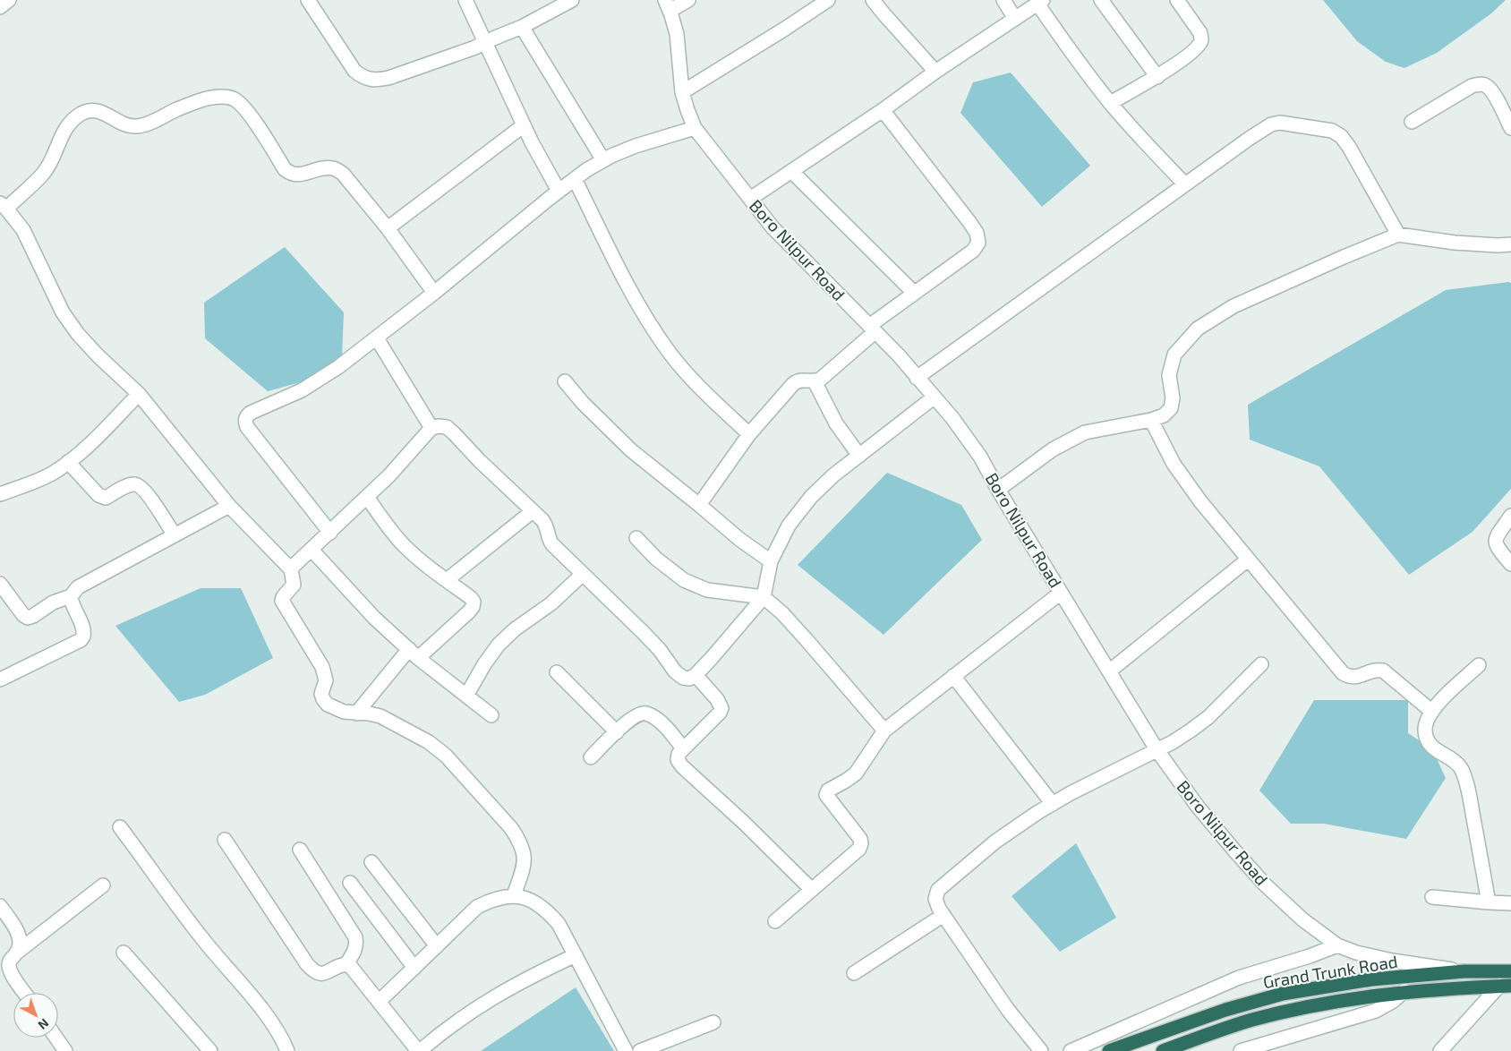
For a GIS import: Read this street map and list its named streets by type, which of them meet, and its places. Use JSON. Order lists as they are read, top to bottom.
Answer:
{
  "streets": {
    "highway": ["Grand Trunk Road"],
    "street": ["Boro Nilpur Road"]
  },
  "crossings": [
    ["Boro Nilpur Road", "Grand Trunk Road"]
  ],
  "north": "bottom right"
}
